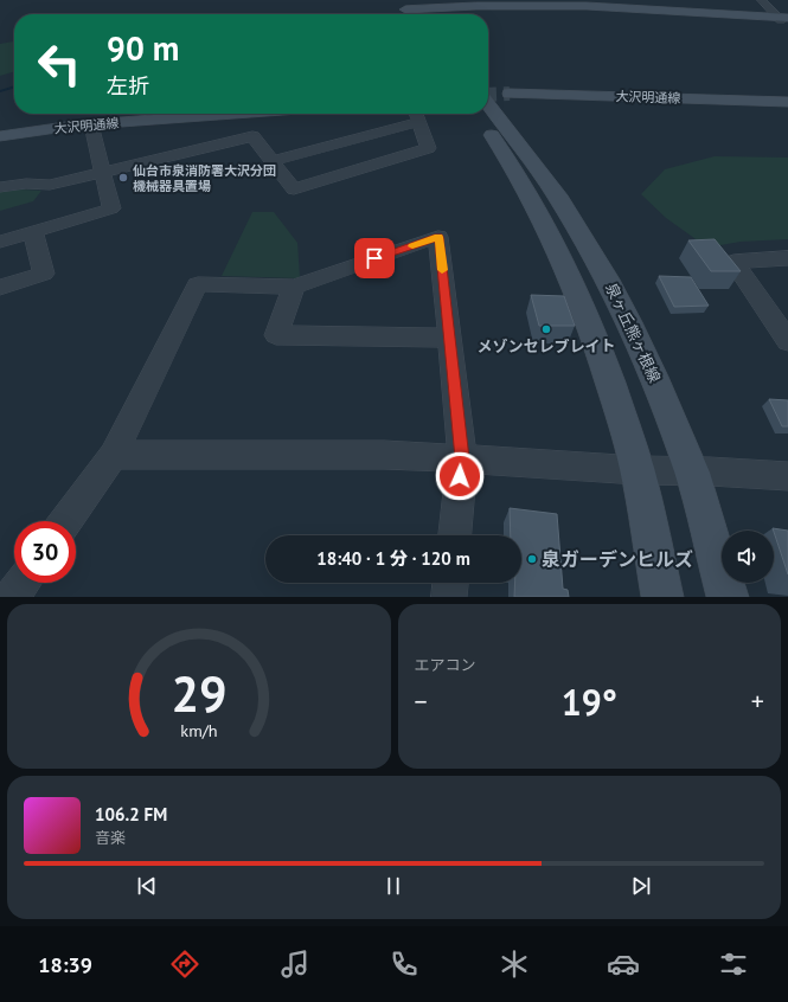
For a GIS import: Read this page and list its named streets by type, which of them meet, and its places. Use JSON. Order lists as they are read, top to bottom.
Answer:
{
  "streets": {
    "street": ["大沢明通線", "泉ヶ丘熊ヶ根線"]
  },
  "crossings": [
    ["大沢明通線", "泉ヶ丘熊ヶ根線"]
  ],
  "places": ["仙台市泉消防署大沢分団 機械器具置場", "メゾンセレブレイト", "泉ガーデンヒルズ"],
  "page": {
    "turn": ["90 m", "左折"],
    "limit": "30",
    "trip": "18:40 · 1 分 · 120 m",
    "tile": "エアコン",
    "heat": ["−", "19°", "+"],
    "song": ["106.2 FM", "音楽"],
    "tabs": "18:39",
    "gauge": ["29", "km/h"]
  }
}
